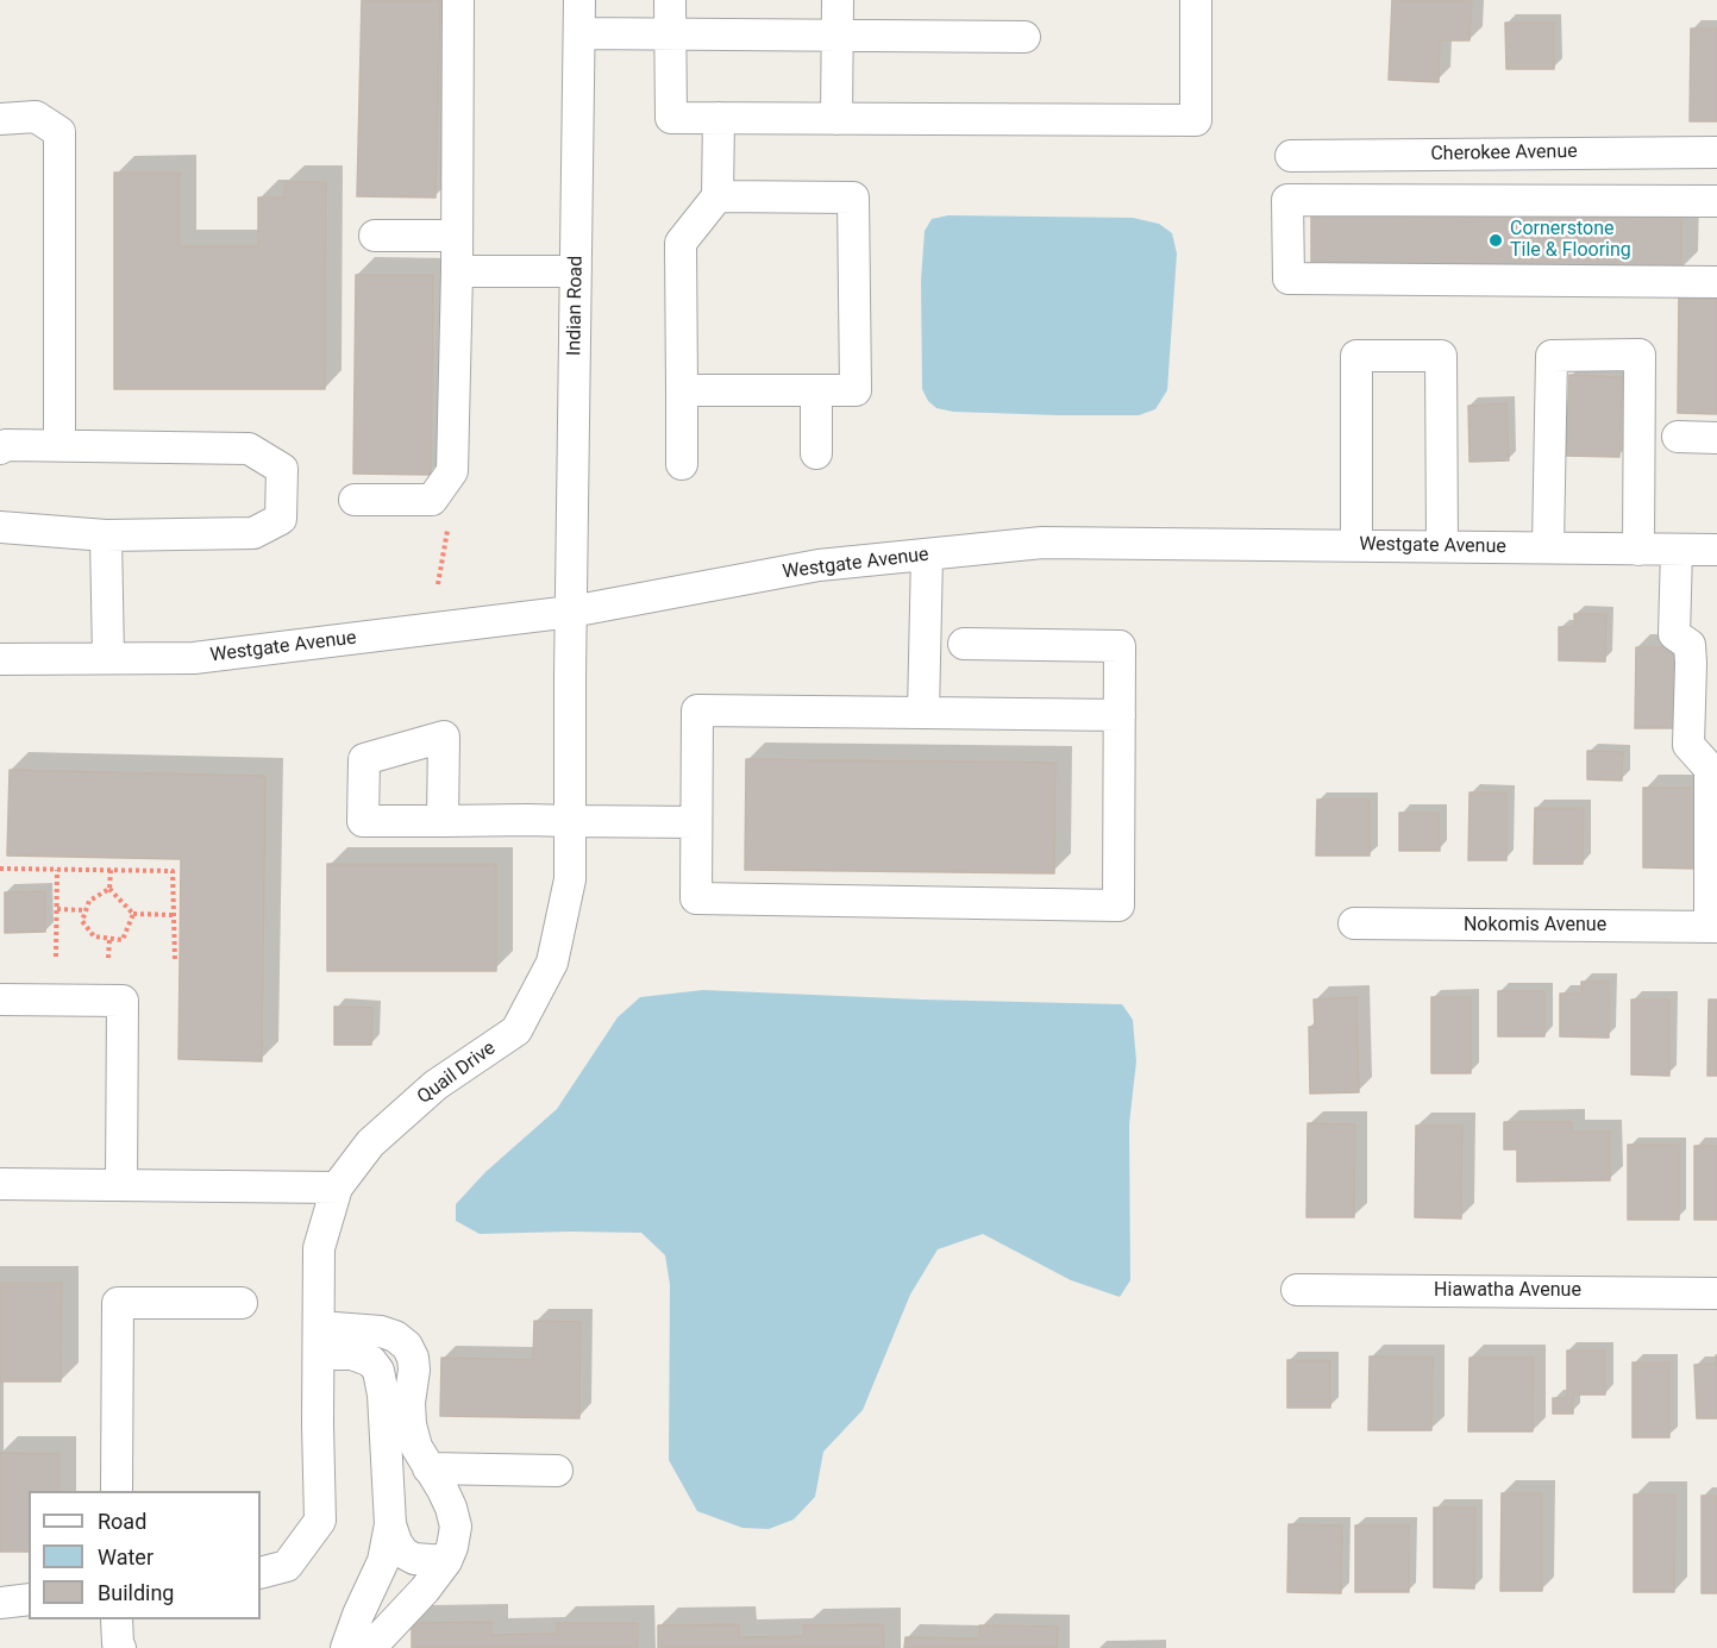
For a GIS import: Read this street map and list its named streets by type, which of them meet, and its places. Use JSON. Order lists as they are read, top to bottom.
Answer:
{
  "streets": {
    "street": [
      "Cherokee Avenue",
      "Indian Road",
      "Westgate Avenue",
      "Nokomis Avenue",
      "Quail Drive",
      "Hiawatha Avenue"
    ]
  },
  "crossings": [
    ["Indian Road", "Westgate Avenue"],
    ["Indian Road", "Quail Drive"],
    ["Westgate Avenue", "Quail Drive"]
  ],
  "places": ["Cornerstone Tile & Flooring"],
  "legend": ["Road", "Water", "Building"]
}
